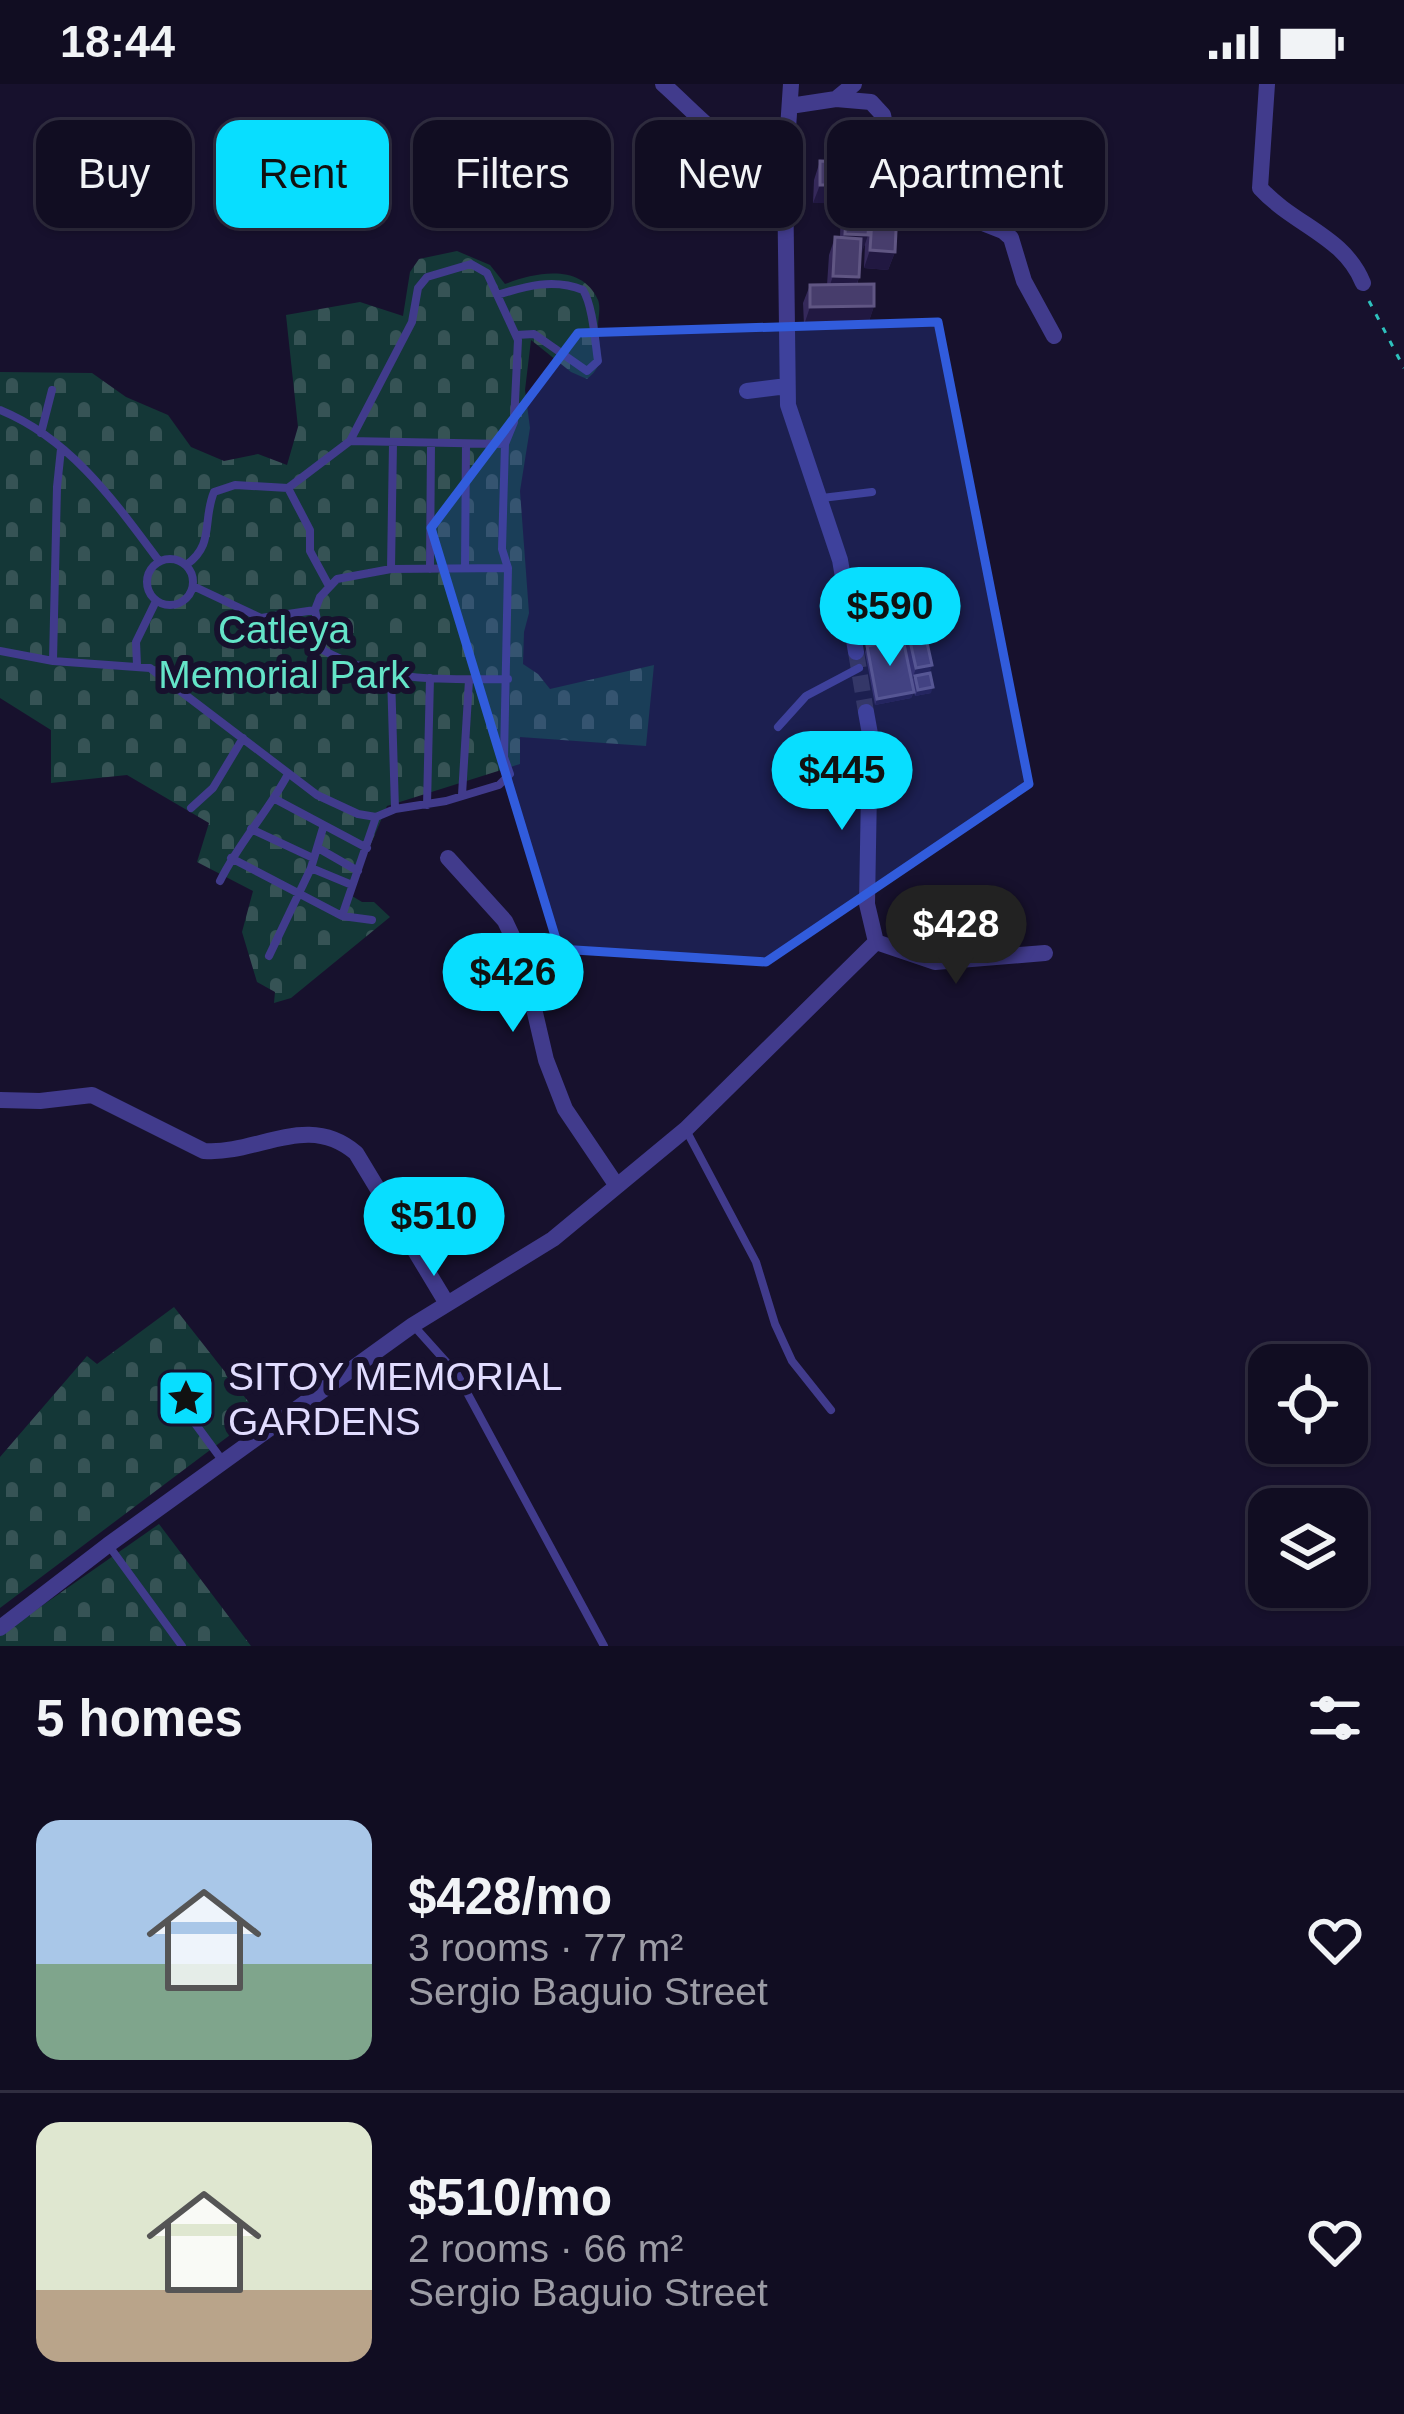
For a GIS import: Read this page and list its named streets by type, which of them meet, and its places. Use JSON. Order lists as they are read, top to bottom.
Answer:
{
  "parks": ["Catleya Memorial Park"],
  "places": {
    "place": ["SITOY MEMORIAL GARDENS"]
  },
  "page": {
    "status": "18:44",
    "chip": [
      "Buy",
      "Rent",
      "Filters",
      "New",
      "Apartment"
    ],
    "price": [
      "$590",
      "$445",
      "$428",
      "$426",
      "$510"
    ],
    "heading": "5 homes",
    "list": [
      {
        "name": "$428/mo",
        "note": "3 rooms · 77 m² · Sergio Baguio Street"
      },
      {
        "name": "$510/mo",
        "note": "2 rooms · 66 m² · Sergio Baguio Street"
      }
    ]
  }
}
